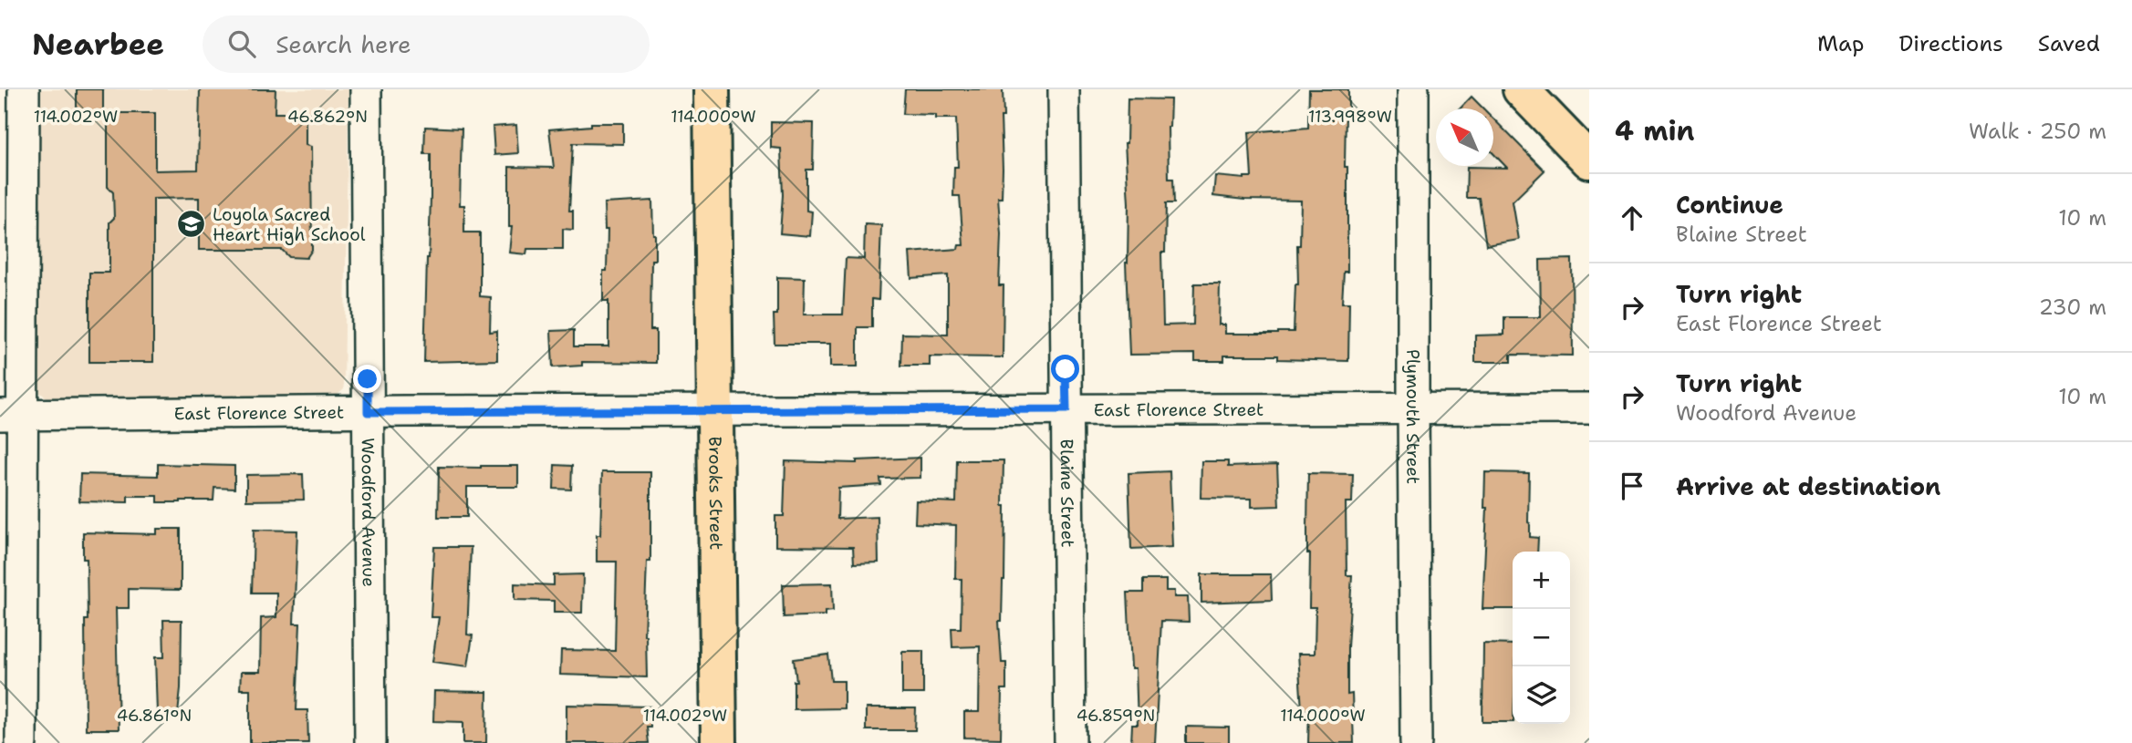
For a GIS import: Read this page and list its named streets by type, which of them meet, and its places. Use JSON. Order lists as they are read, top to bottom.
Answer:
{
  "streets": {
    "main road": ["Brooks Street"],
    "street": [
      "East Florence Street",
      "Plymouth Street",
      "Blaine Street",
      "Woodford Avenue"
    ]
  },
  "crossings": [
    ["East Florence Street", "Plymouth Street"],
    ["East Florence Street", "Blaine Street"],
    ["East Florence Street", "Brooks Street"],
    ["East Florence Street", "Woodford Avenue"]
  ],
  "places": {
    "school or university": ["Loyola Sacred Heart High School"]
  },
  "north": "top left",
  "page": {
    "header": "Nearbee",
    "search": "Search here",
    "nav": ["Map", "Directions", "Saved"],
    "heading": ["4 min", "Walk · 250 m"],
    "list": [
      ["Continue", "Blaine Street", "10 m"],
      ["Turn right", "East Florence Street", "230 m"],
      ["Turn right", "Woodford Avenue", "10 m"],
      "Arrive at destination"
    ],
    "map_buttons": ["+", "−"]
  },
  "coordinates": [
    "46.862°N",
    "114.000°W",
    "113.998°W",
    "114.002°W",
    "46.861°N",
    "46.859°N"
  ]
}
